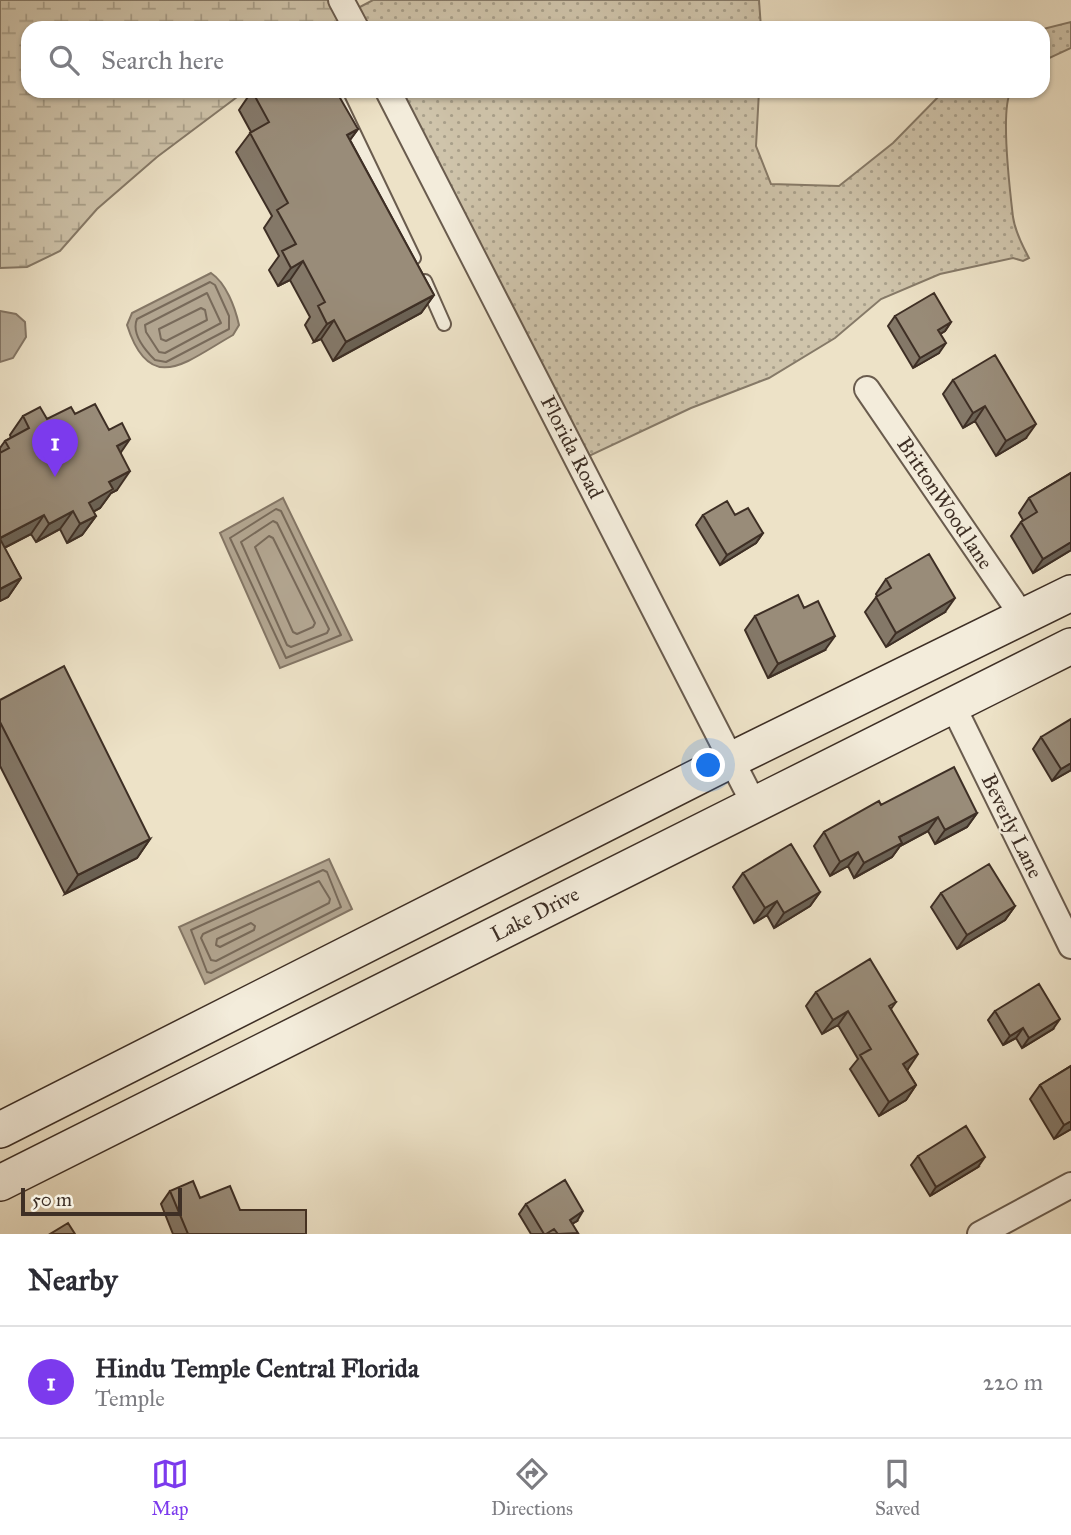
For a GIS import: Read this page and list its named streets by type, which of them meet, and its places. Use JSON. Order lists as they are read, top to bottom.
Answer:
{
  "streets": {
    "main road": ["Lake Drive"],
    "street": ["Florida Road", "BrittonWood lane", "Beverly Lane"]
  },
  "crossings": [
    ["Florida Road", "Lake Drive"],
    ["Beverly Lane", "Lake Drive"]
  ],
  "scale_bar": "50 m",
  "page": {
    "search": "Search here",
    "pins": "1",
    "scale": "50 m",
    "heading": "Nearby",
    "list": [
      {
        "mark": "1",
        "name": "Hindu Temple Central Florida",
        "note": "Temple",
        "value": "220 m"
      }
    ],
    "nav": ["Map", "Directions", "Saved"]
  }
}
